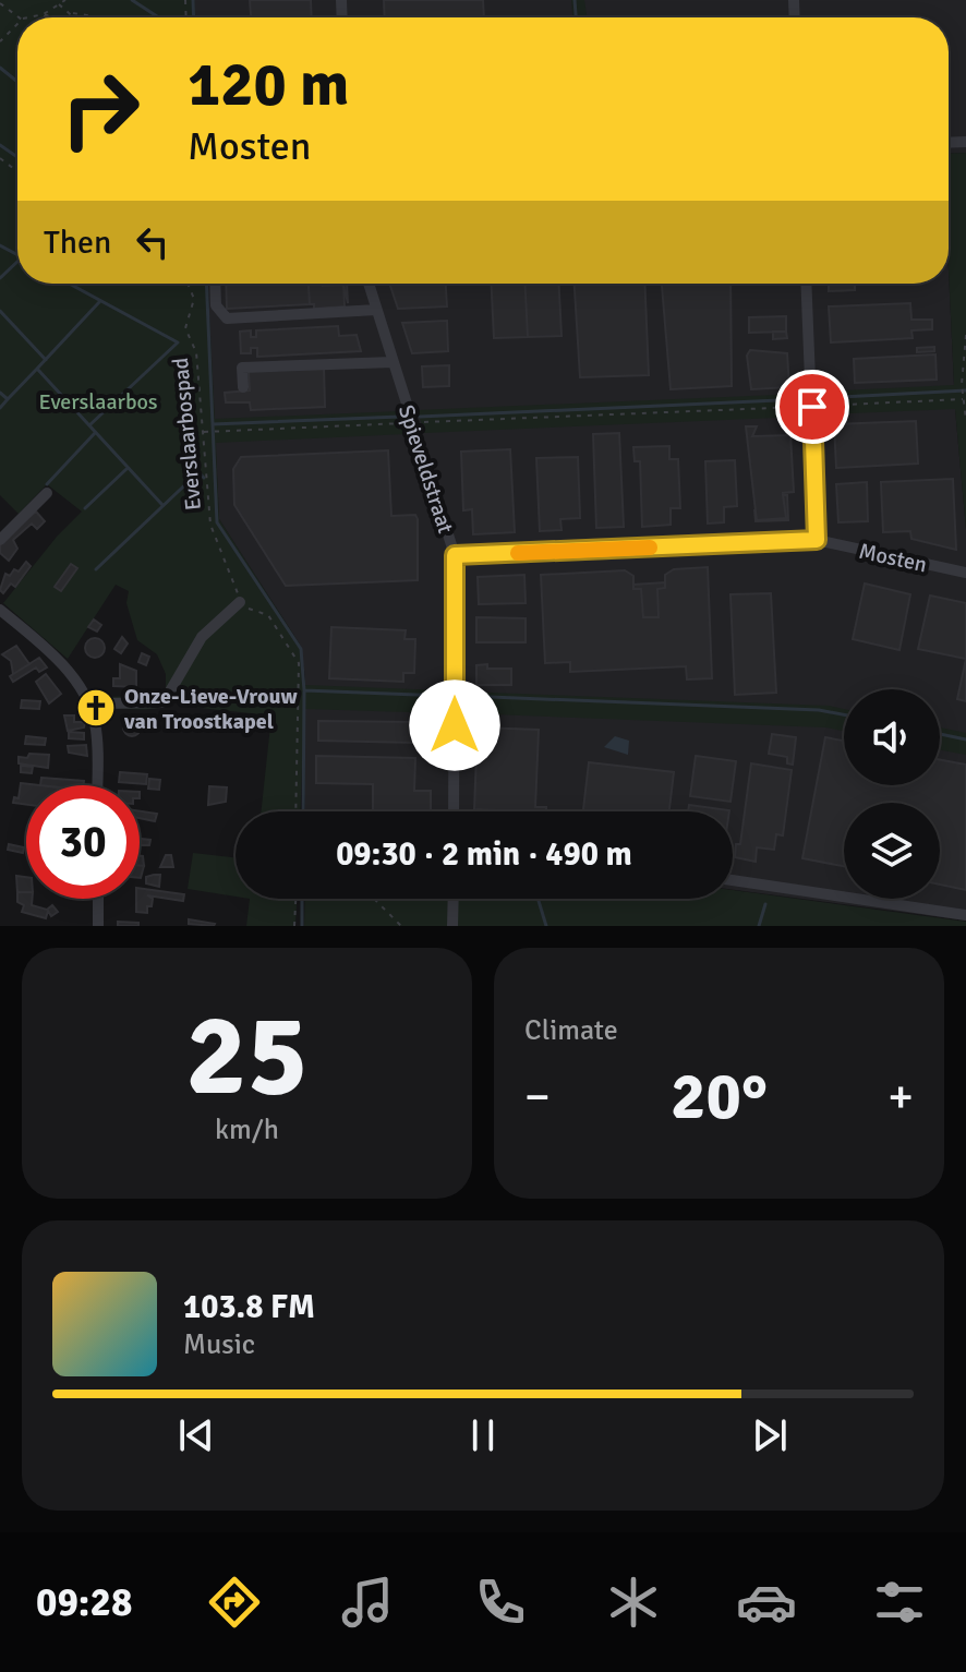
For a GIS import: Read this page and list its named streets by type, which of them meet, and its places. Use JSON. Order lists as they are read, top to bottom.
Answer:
{
  "streets": {
    "street": ["Spieveldstraat", "Mosten"],
    "path": ["Everslaarbospad"]
  },
  "crossings": [
    ["Spieveldstraat", "Mosten"]
  ],
  "parks": ["Everslaarbos"],
  "places": {
    "church": ["Onze-Lieve-Vrouw van Troostkapel"]
  },
  "page": {
    "turn": ["120 m", "Mosten"],
    "then": "Then",
    "limit": "30",
    "trip": "09:30 · 2 min · 490 m",
    "tile": [
      ["25", "km/h"],
      "Climate"
    ],
    "heat": ["−", "20°", "+"],
    "song": ["103.8 FM", "Music"],
    "tabs": "09:28"
  }
}
